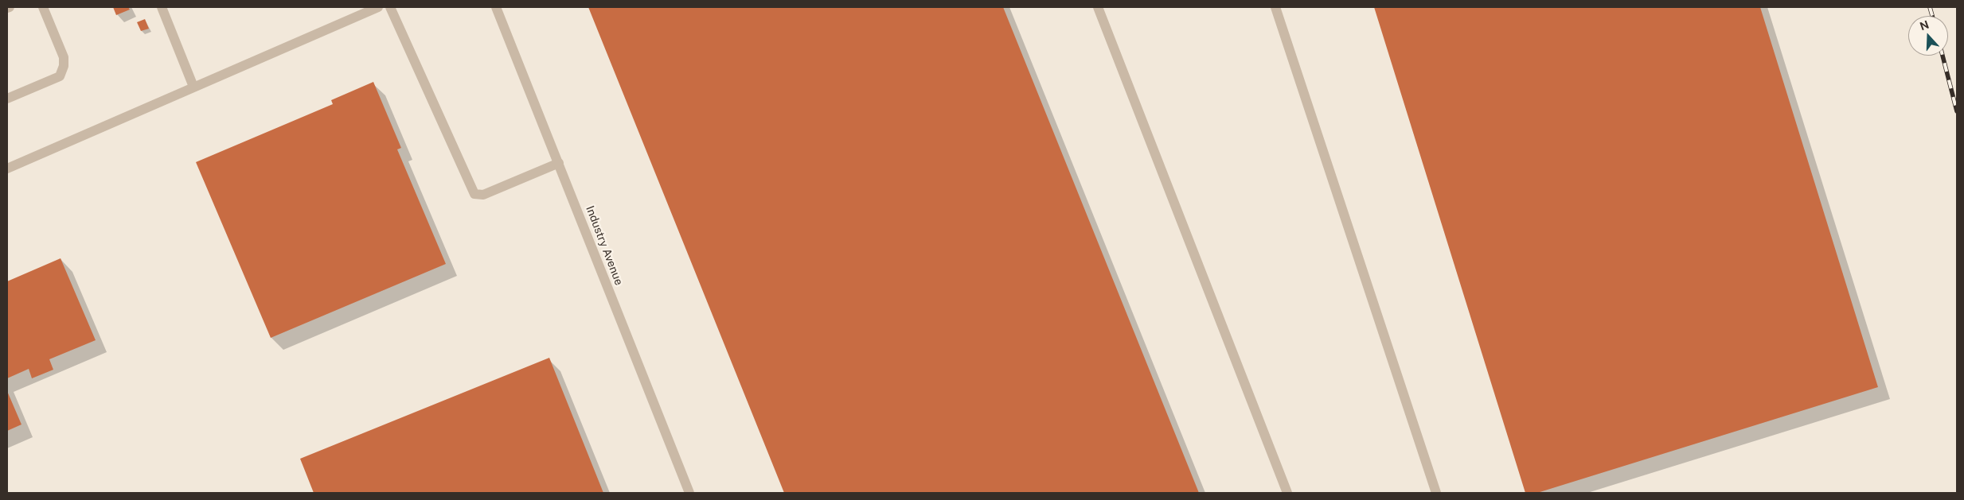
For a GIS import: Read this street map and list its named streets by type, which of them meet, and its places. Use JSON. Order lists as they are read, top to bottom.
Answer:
{
  "streets": {
    "street": ["Industry Avenue"]
  },
  "north": "top"
}
